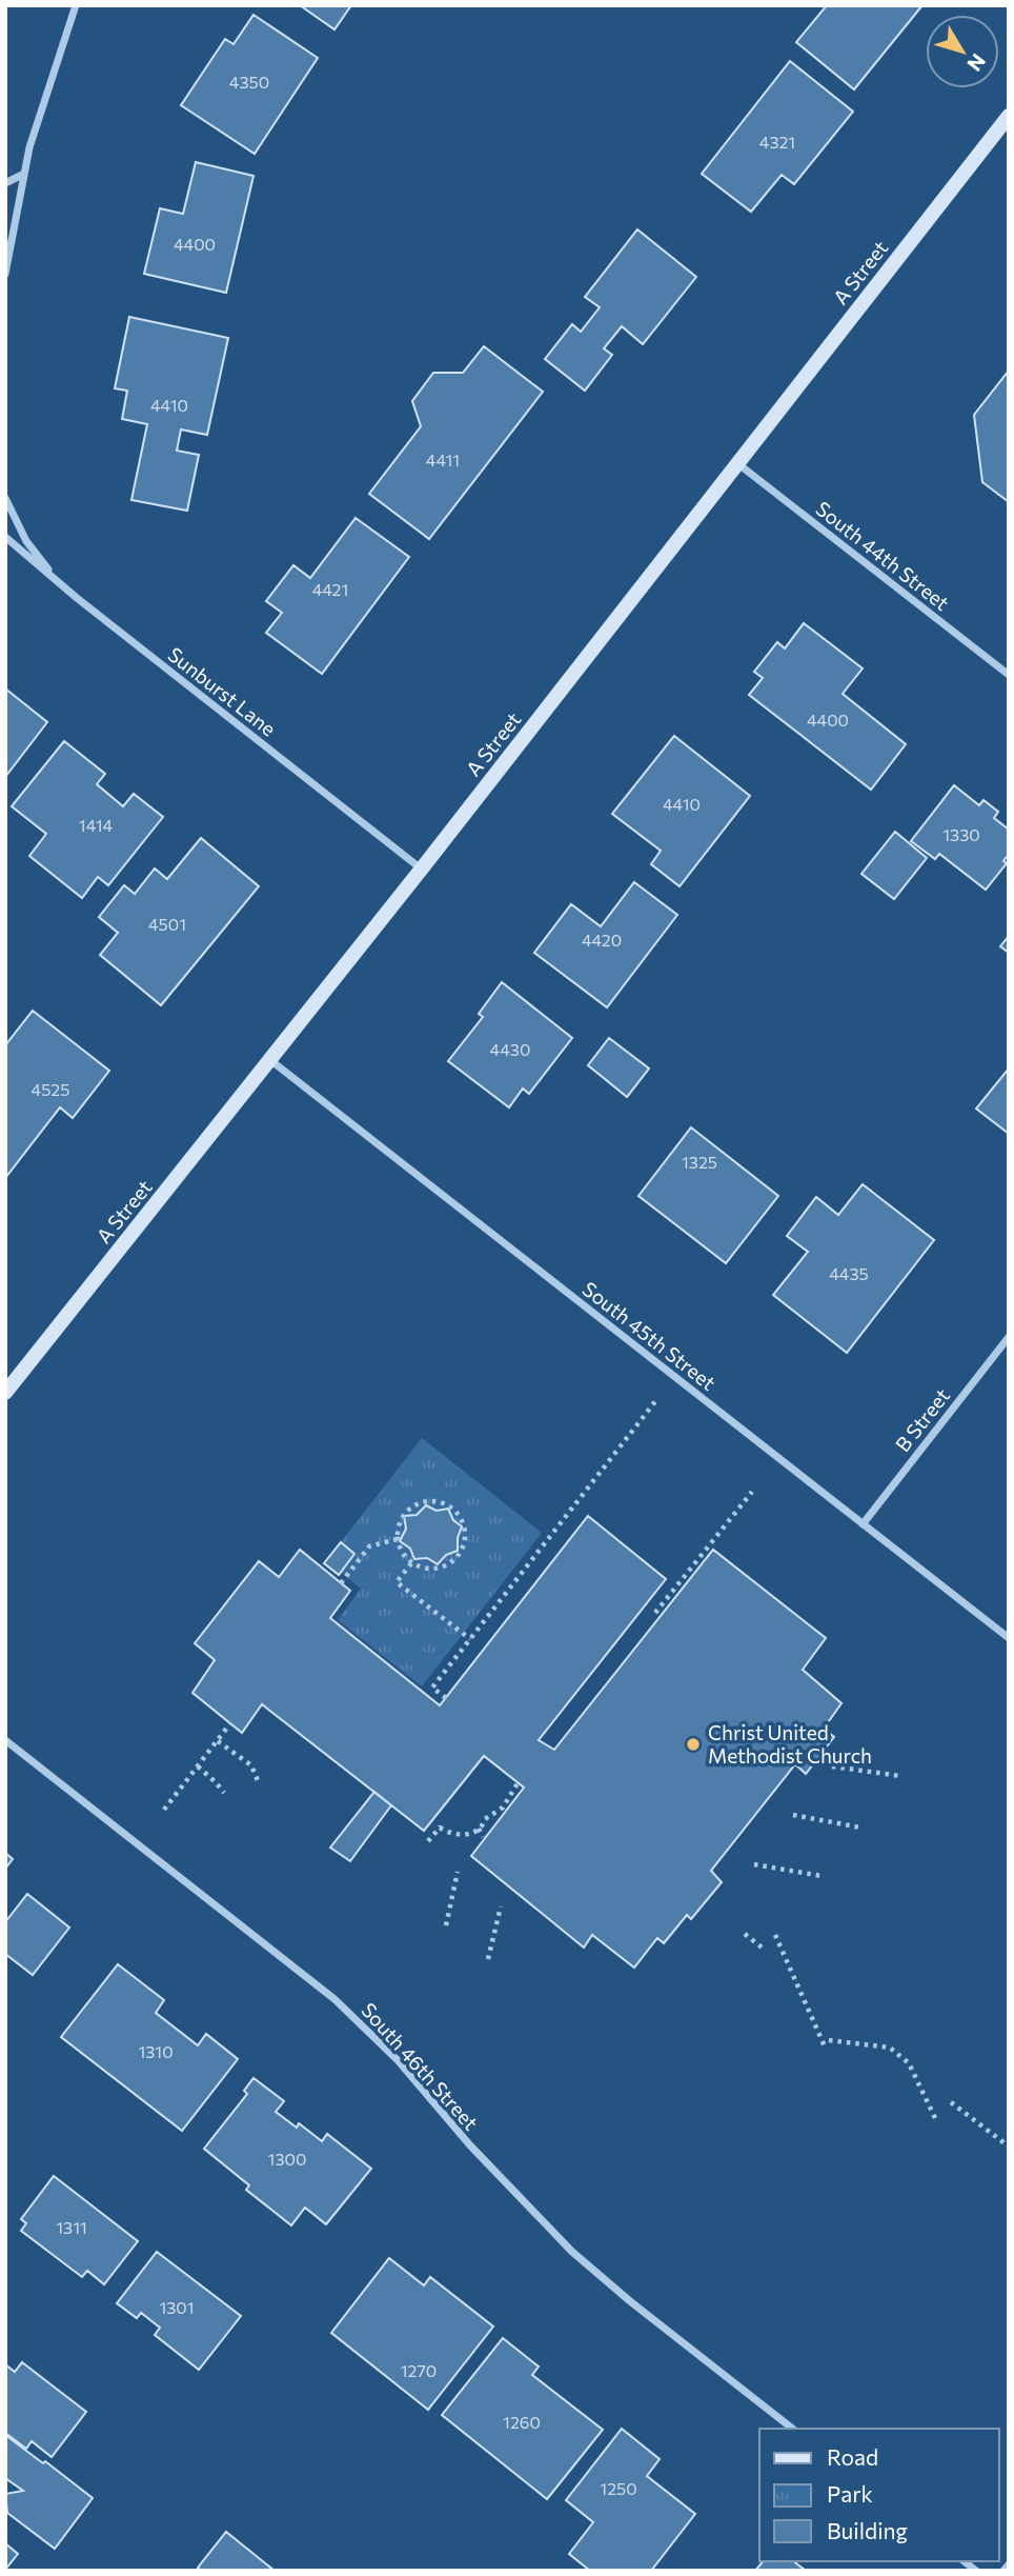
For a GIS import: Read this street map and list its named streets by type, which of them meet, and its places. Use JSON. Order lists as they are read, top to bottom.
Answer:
{
  "streets": {
    "main road": ["A Street"],
    "street": [
      "South 44th Street",
      "Sunburst Lane",
      "South 45th Street",
      "B Street",
      "South 46th Street"
    ]
  },
  "crossings": [
    ["A Street", "South 44th Street"],
    ["A Street", "Sunburst Lane"],
    ["A Street", "South 45th Street"],
    ["South 45th Street", "B Street"]
  ],
  "places": ["Christ United Methodist Church"],
  "house_numbers": [
    "4350",
    "4321",
    "4400",
    "4410",
    "4411",
    "4421",
    "4400",
    "4410",
    "1414",
    "1330",
    "4501",
    "4420",
    "4430",
    "4525",
    "1325",
    "4435",
    "1310",
    "1300",
    "1311",
    "1301",
    "1270",
    "1260",
    "1250"
  ],
  "legend": ["Road", "Park", "Building"],
  "north": "bottom right"
}
